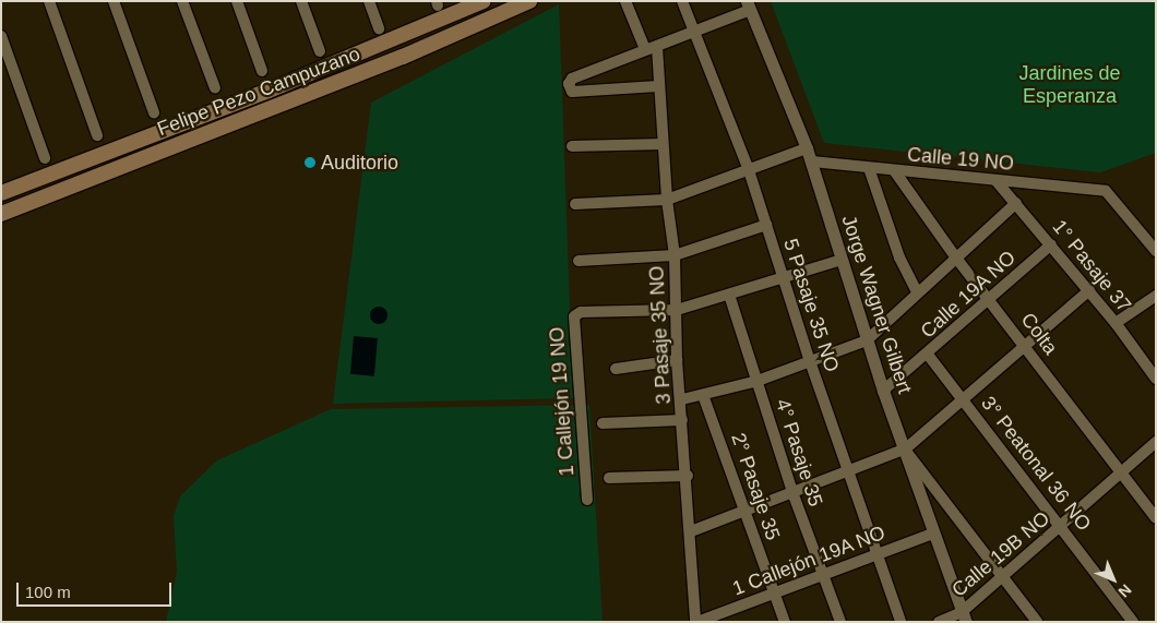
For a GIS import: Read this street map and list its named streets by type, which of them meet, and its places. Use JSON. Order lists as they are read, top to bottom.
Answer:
{
  "streets": {
    "main road": ["Felipe Pezo Campuzano"],
    "street": [
      "Calle 19 NO",
      "1° Pasaje 37",
      "Calle 19A NO",
      "Jorge Wagner Gilbert",
      "5 Pasaje 35 NO",
      "Colta",
      "3 Pasaje 35 NO",
      "1 Callejón 19 NO",
      "4° Pasaje 35",
      "3° Peatonal 36 NO",
      "2° Pasaje 35",
      "Calle 19B NO",
      "1 Callejón 19A NO"
    ]
  },
  "crossings": [
    ["Calle 19 NO", "1° Pasaje 37"],
    ["Calle 19 NO", "Jorge Wagner Gilbert"],
    ["Calle 19 NO", "Colta"],
    ["1° Pasaje 37", "Calle 19A NO"],
    ["Calle 19A NO", "Jorge Wagner Gilbert"],
    ["Calle 19A NO", "Colta"],
    ["Calle 19A NO", "3° Peatonal 36 NO"],
    ["Jorge Wagner Gilbert", "1 Callejón 19 NO"],
    ["Jorge Wagner Gilbert", "Calle 19B NO"],
    ["Jorge Wagner Gilbert", "1 Callejón 19A NO"],
    ["5 Pasaje 35 NO", "1 Callejón 19 NO"],
    ["5 Pasaje 35 NO", "1 Callejón 19A NO"],
    ["Colta", "Calle 19B NO"],
    ["3 Pasaje 35 NO", "1 Callejón 19 NO"],
    ["3 Pasaje 35 NO", "1 Callejón 19A NO"],
    ["1 Callejón 19 NO", "4° Pasaje 35"],
    ["4° Pasaje 35", "1 Callejón 19A NO"],
    ["3° Peatonal 36 NO", "Calle 19B NO"],
    ["2° Pasaje 35", "1 Callejón 19A NO"]
  ],
  "parks": ["Jardines de Esperanza"],
  "places": ["Auditorio"],
  "scale_bar": "100 m",
  "north": "bottom right"
}
